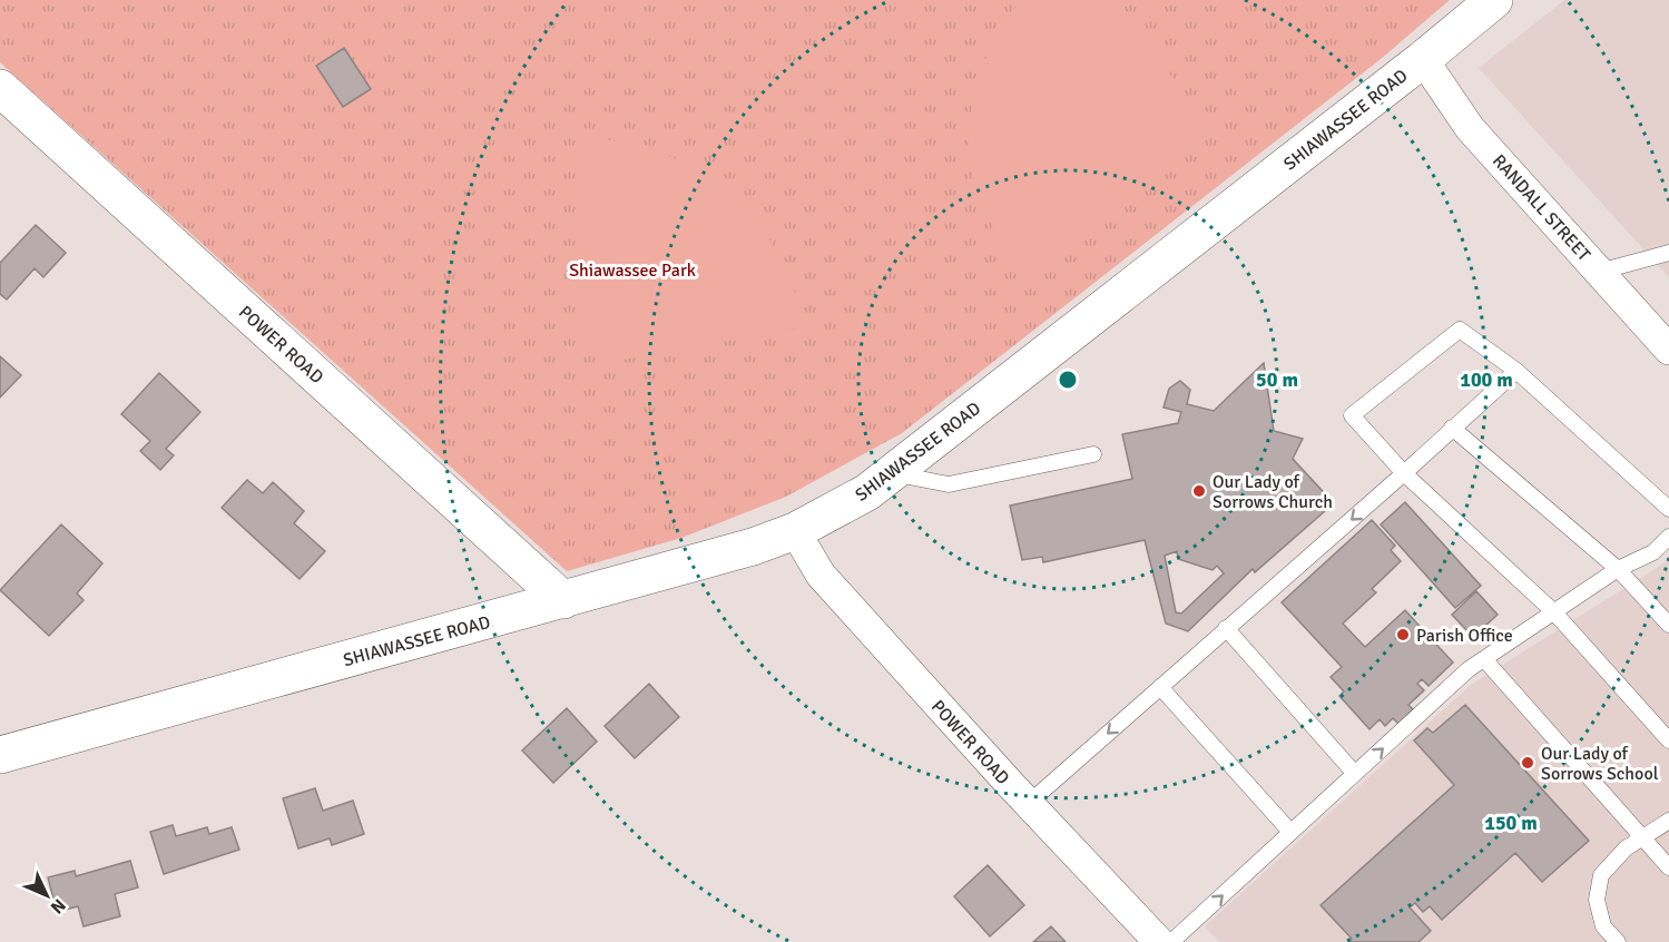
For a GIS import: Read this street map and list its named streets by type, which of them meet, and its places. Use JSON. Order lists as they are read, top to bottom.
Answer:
{
  "streets": {
    "street": ["SHIAWASSEE ROAD", "RANDALL STREET", "POWER ROAD"]
  },
  "crossings": [
    ["SHIAWASSEE ROAD", "RANDALL STREET"],
    ["SHIAWASSEE ROAD", "POWER ROAD"]
  ],
  "parks": ["Shiawassee Park"],
  "places": ["Our Lady of Sorrows Church", "Parish Office", "Our Lady of Sorrows School"],
  "north": "bottom right",
  "rings": ["50 m", "100 m", "150 m"]
}
